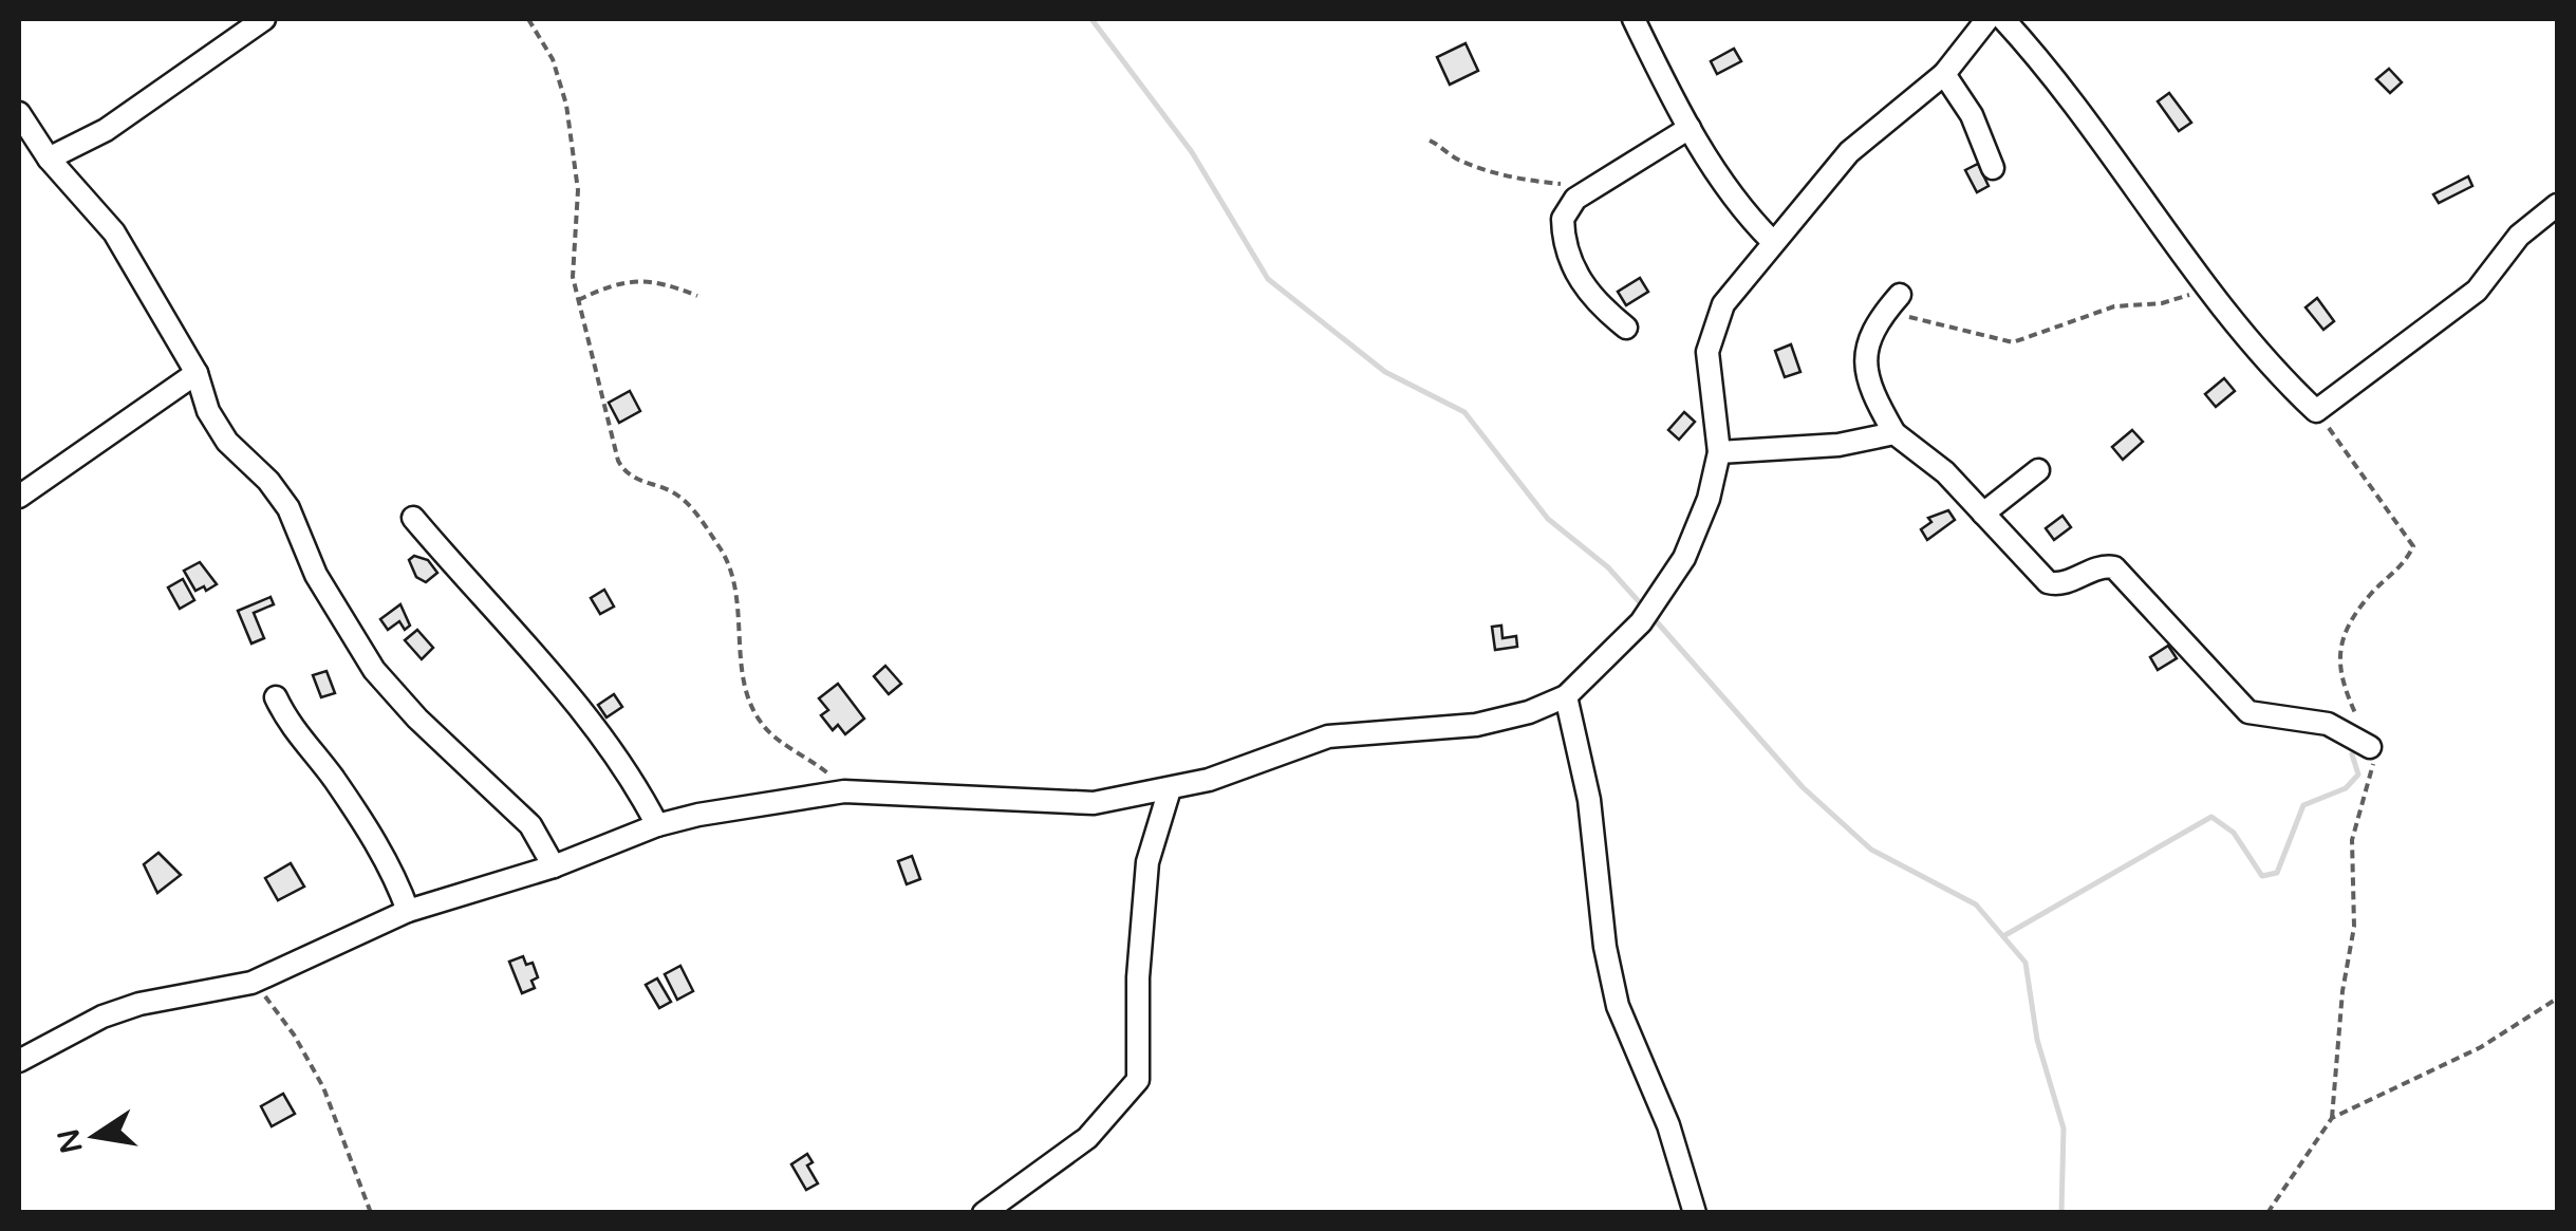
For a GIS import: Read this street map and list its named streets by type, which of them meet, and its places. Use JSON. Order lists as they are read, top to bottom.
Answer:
{
  "north": "left"
}
